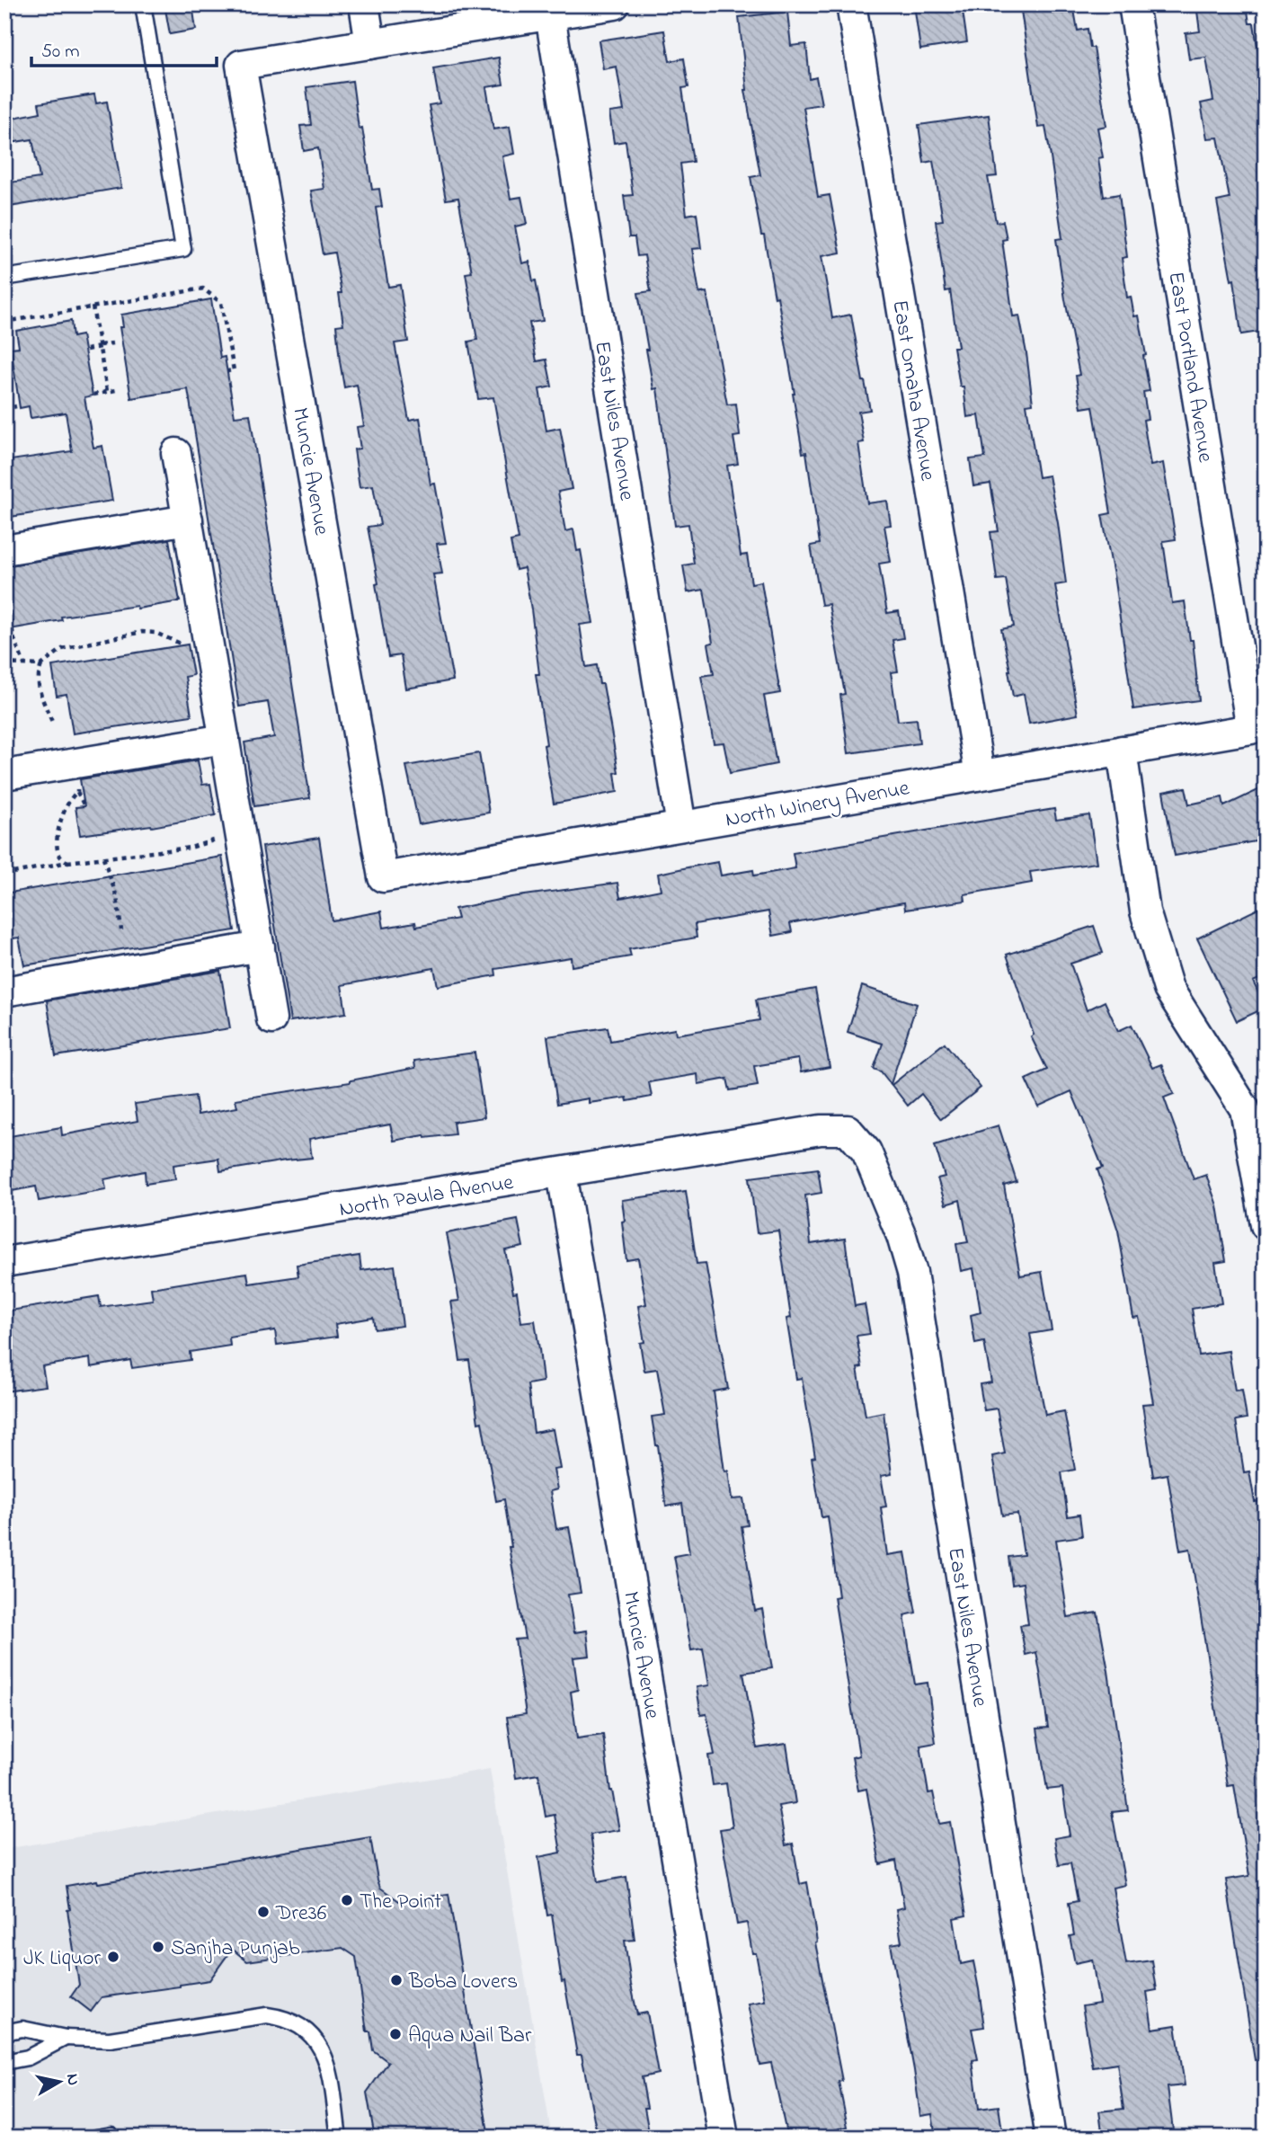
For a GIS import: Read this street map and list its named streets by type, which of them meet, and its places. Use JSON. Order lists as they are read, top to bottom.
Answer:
{
  "streets": {
    "street": [
      "East Portland Avenue",
      "East Omaha Avenue",
      "East Niles Avenue",
      "Muncie Avenue",
      "North Winery Avenue",
      "North Paula Avenue"
    ]
  },
  "crossings": [
    ["East Portland Avenue", "North Winery Avenue"],
    ["East Omaha Avenue", "North Winery Avenue"],
    ["East Niles Avenue", "North Winery Avenue"],
    ["East Niles Avenue", "North Paula Avenue"],
    ["Muncie Avenue", "North Winery Avenue"],
    ["Muncie Avenue", "North Paula Avenue"]
  ],
  "places": [
    "The Point",
    "Dre36",
    "Sanjha Punjab",
    "JK Liquor",
    "Boba Lovers",
    "Aqua Nail Bar"
  ],
  "scale_bar": "50 m",
  "north": "right"
}
